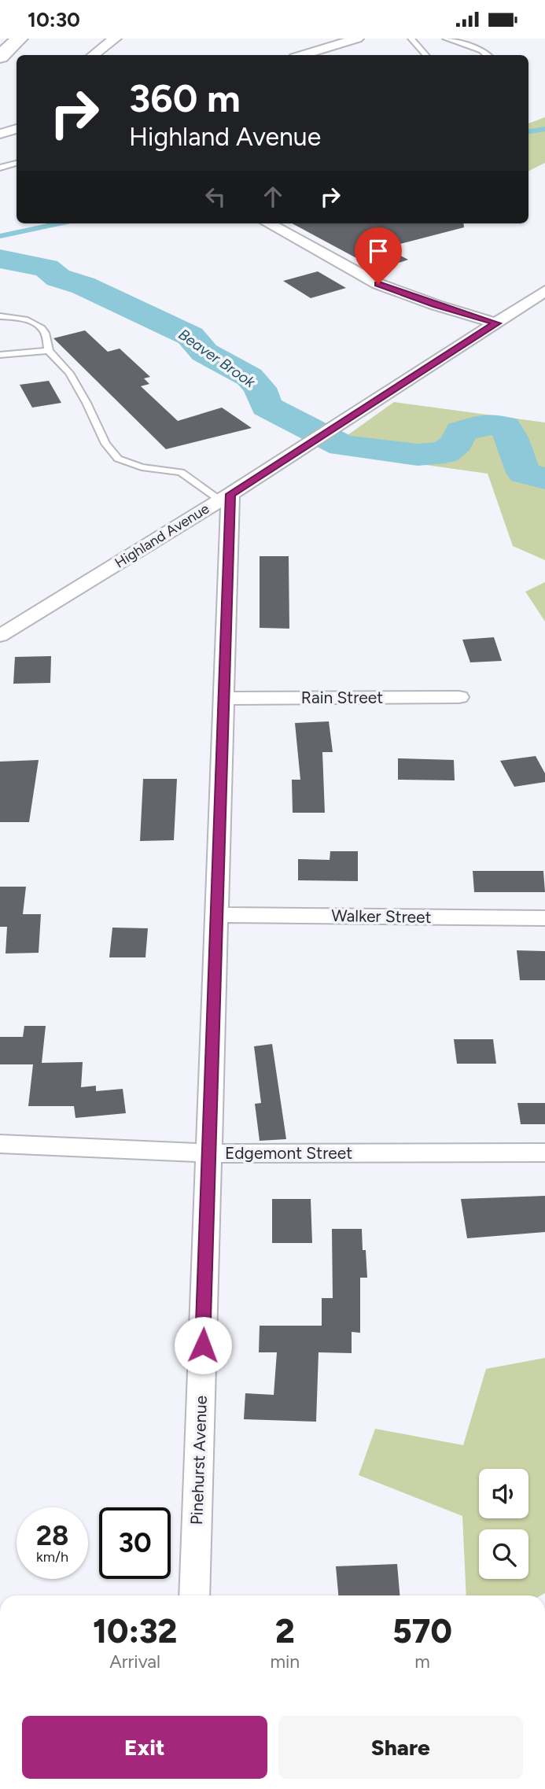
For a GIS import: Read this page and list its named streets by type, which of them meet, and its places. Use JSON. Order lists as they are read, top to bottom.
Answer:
{
  "streets": {
    "street": [
      "Highland Avenue",
      "Rain Street",
      "Walker Street",
      "Edgemont Street",
      "Pinehurst Avenue"
    ]
  },
  "crossings": [
    ["Highland Avenue", "Pinehurst Avenue"],
    ["Rain Street", "Pinehurst Avenue"],
    ["Walker Street", "Pinehurst Avenue"],
    ["Edgemont Street", "Pinehurst Avenue"]
  ],
  "water": ["Beaver Brook"],
  "page": {
    "status": "10:30",
    "turn": ["360 m", "Highland Avenue"],
    "speed": "28 km/h",
    "limit": "30",
    "eta": [
      "10:32",
      "Arrival",
      "2",
      "min",
      "570",
      "m"
    ],
    "buttons": ["Exit", "Share"]
  }
}
